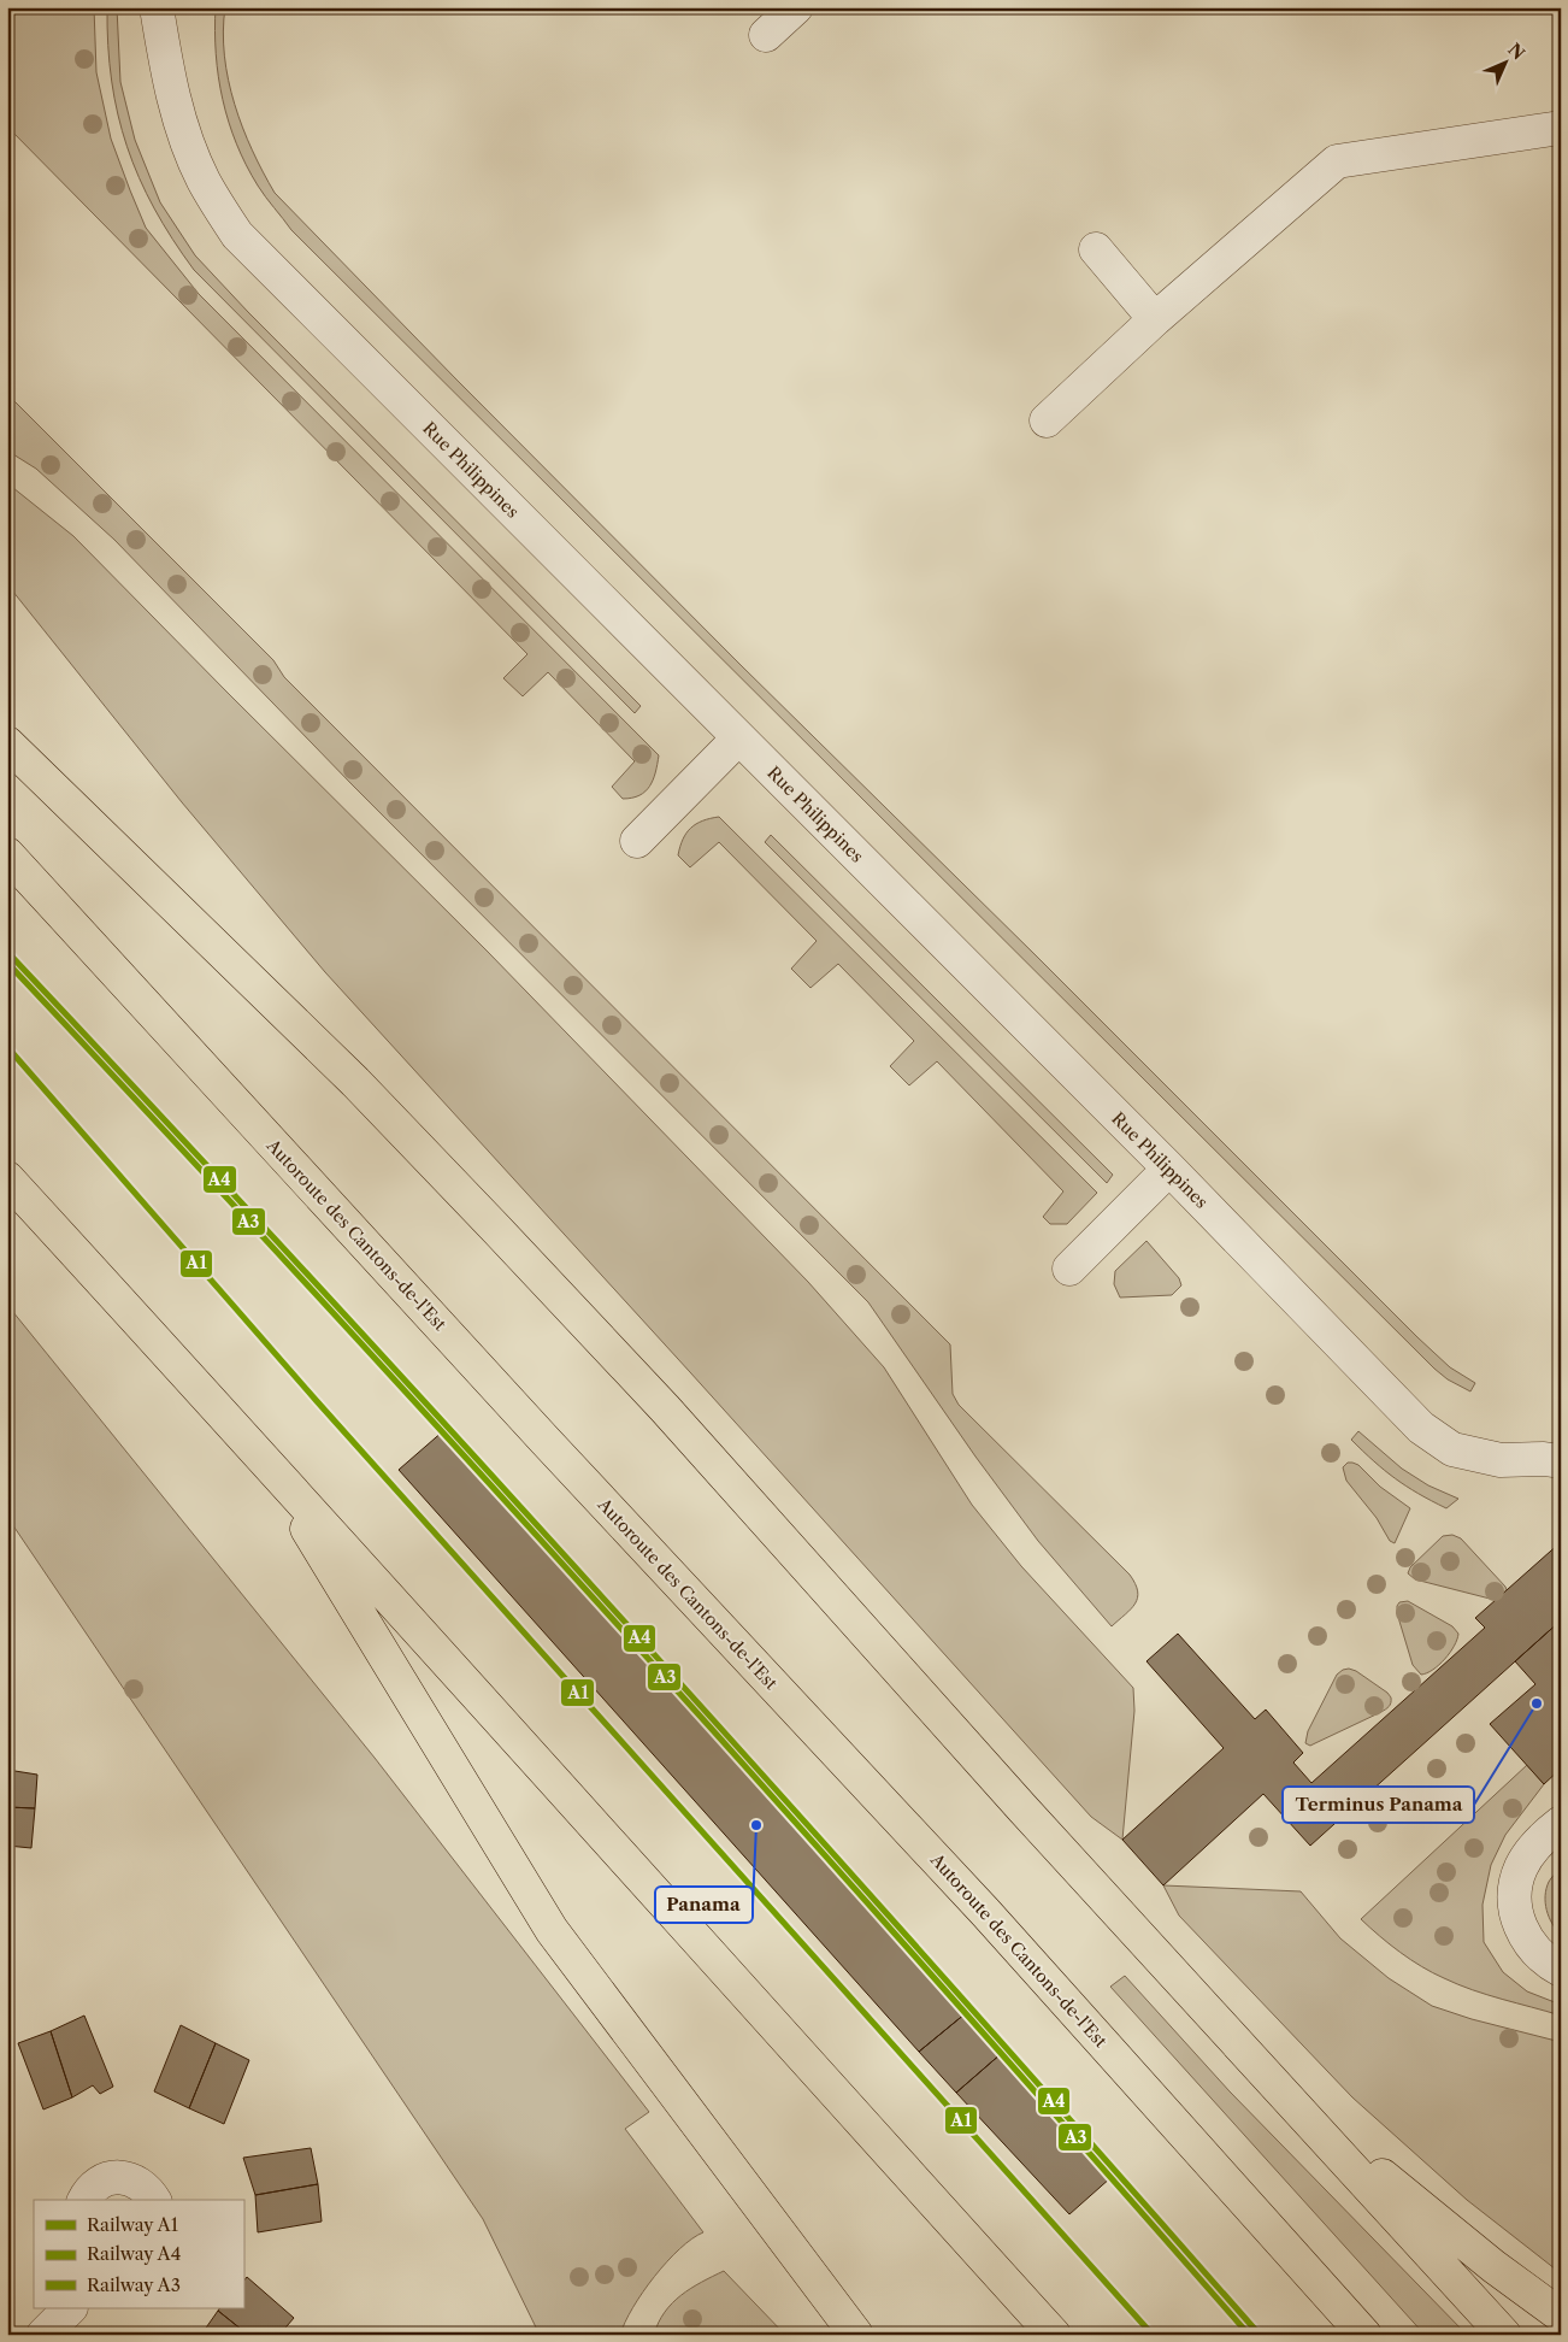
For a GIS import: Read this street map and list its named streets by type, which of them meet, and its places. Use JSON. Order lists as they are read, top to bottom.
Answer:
{
  "streets": {
    "highway": ["Autoroute des Cantons-de-l'Est"],
    "street": ["Rue Philippines"]
  },
  "places": ["Terminus Panama", "Panama"],
  "lines": ["rail line A4", "rail line A3", "rail line A1"],
  "legend": ["Railway A1", "Railway A4", "Railway A3"],
  "north": "top right"
}
